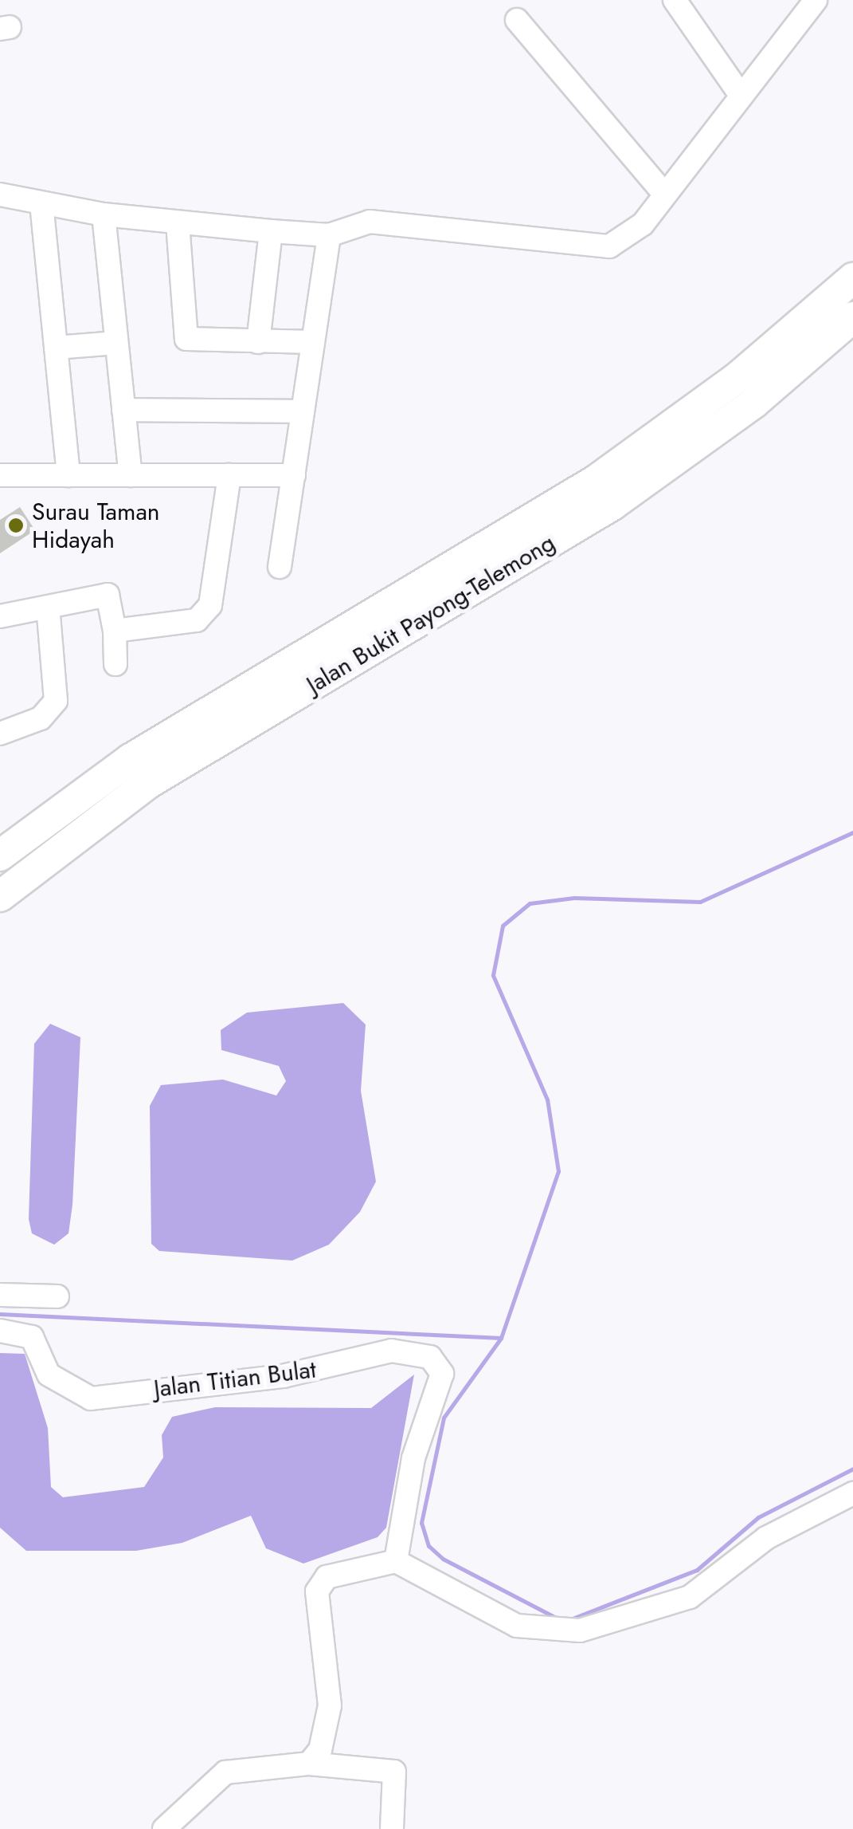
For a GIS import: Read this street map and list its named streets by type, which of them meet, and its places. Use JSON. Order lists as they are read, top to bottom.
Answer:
{
  "streets": {
    "highway": ["Jalan Bukit Payong-Telemong"],
    "street": ["Jalan Titian Bulat"]
  },
  "places": ["Surau Taman Hidayah"]
}
